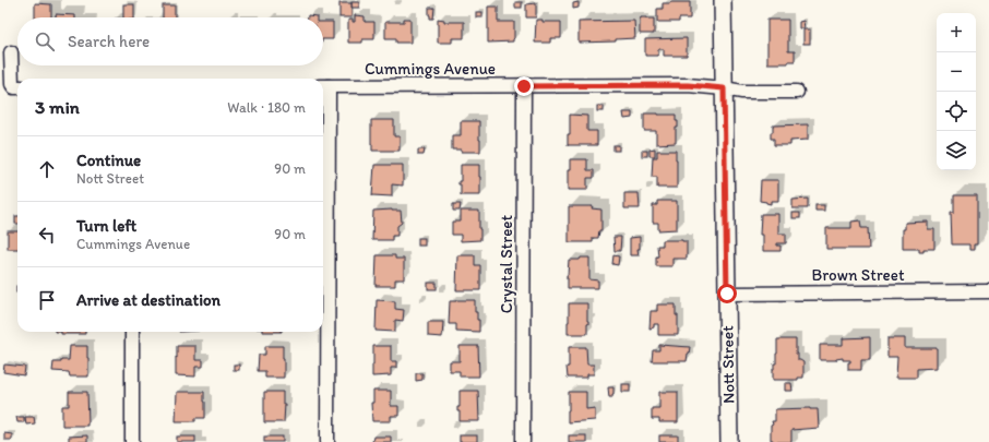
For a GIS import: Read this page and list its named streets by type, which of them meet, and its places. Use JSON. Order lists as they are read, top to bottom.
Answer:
{
  "streets": {
    "street": [
      "Cummings Avenue",
      "Crystal Street",
      "Brown Street",
      "Nott Street"
    ]
  },
  "crossings": [
    ["Cummings Avenue", "Crystal Street"],
    ["Cummings Avenue", "Nott Street"],
    ["Brown Street", "Nott Street"]
  ],
  "page": {
    "map_buttons": ["+", "−"],
    "search": "Search here",
    "heading": ["3 min", "Walk · 180 m"],
    "list": [
      ["Continue", "Nott Street", "90 m"],
      ["Turn left", "Cummings Avenue", "90 m"],
      "Arrive at destination"
    ]
  }
}
